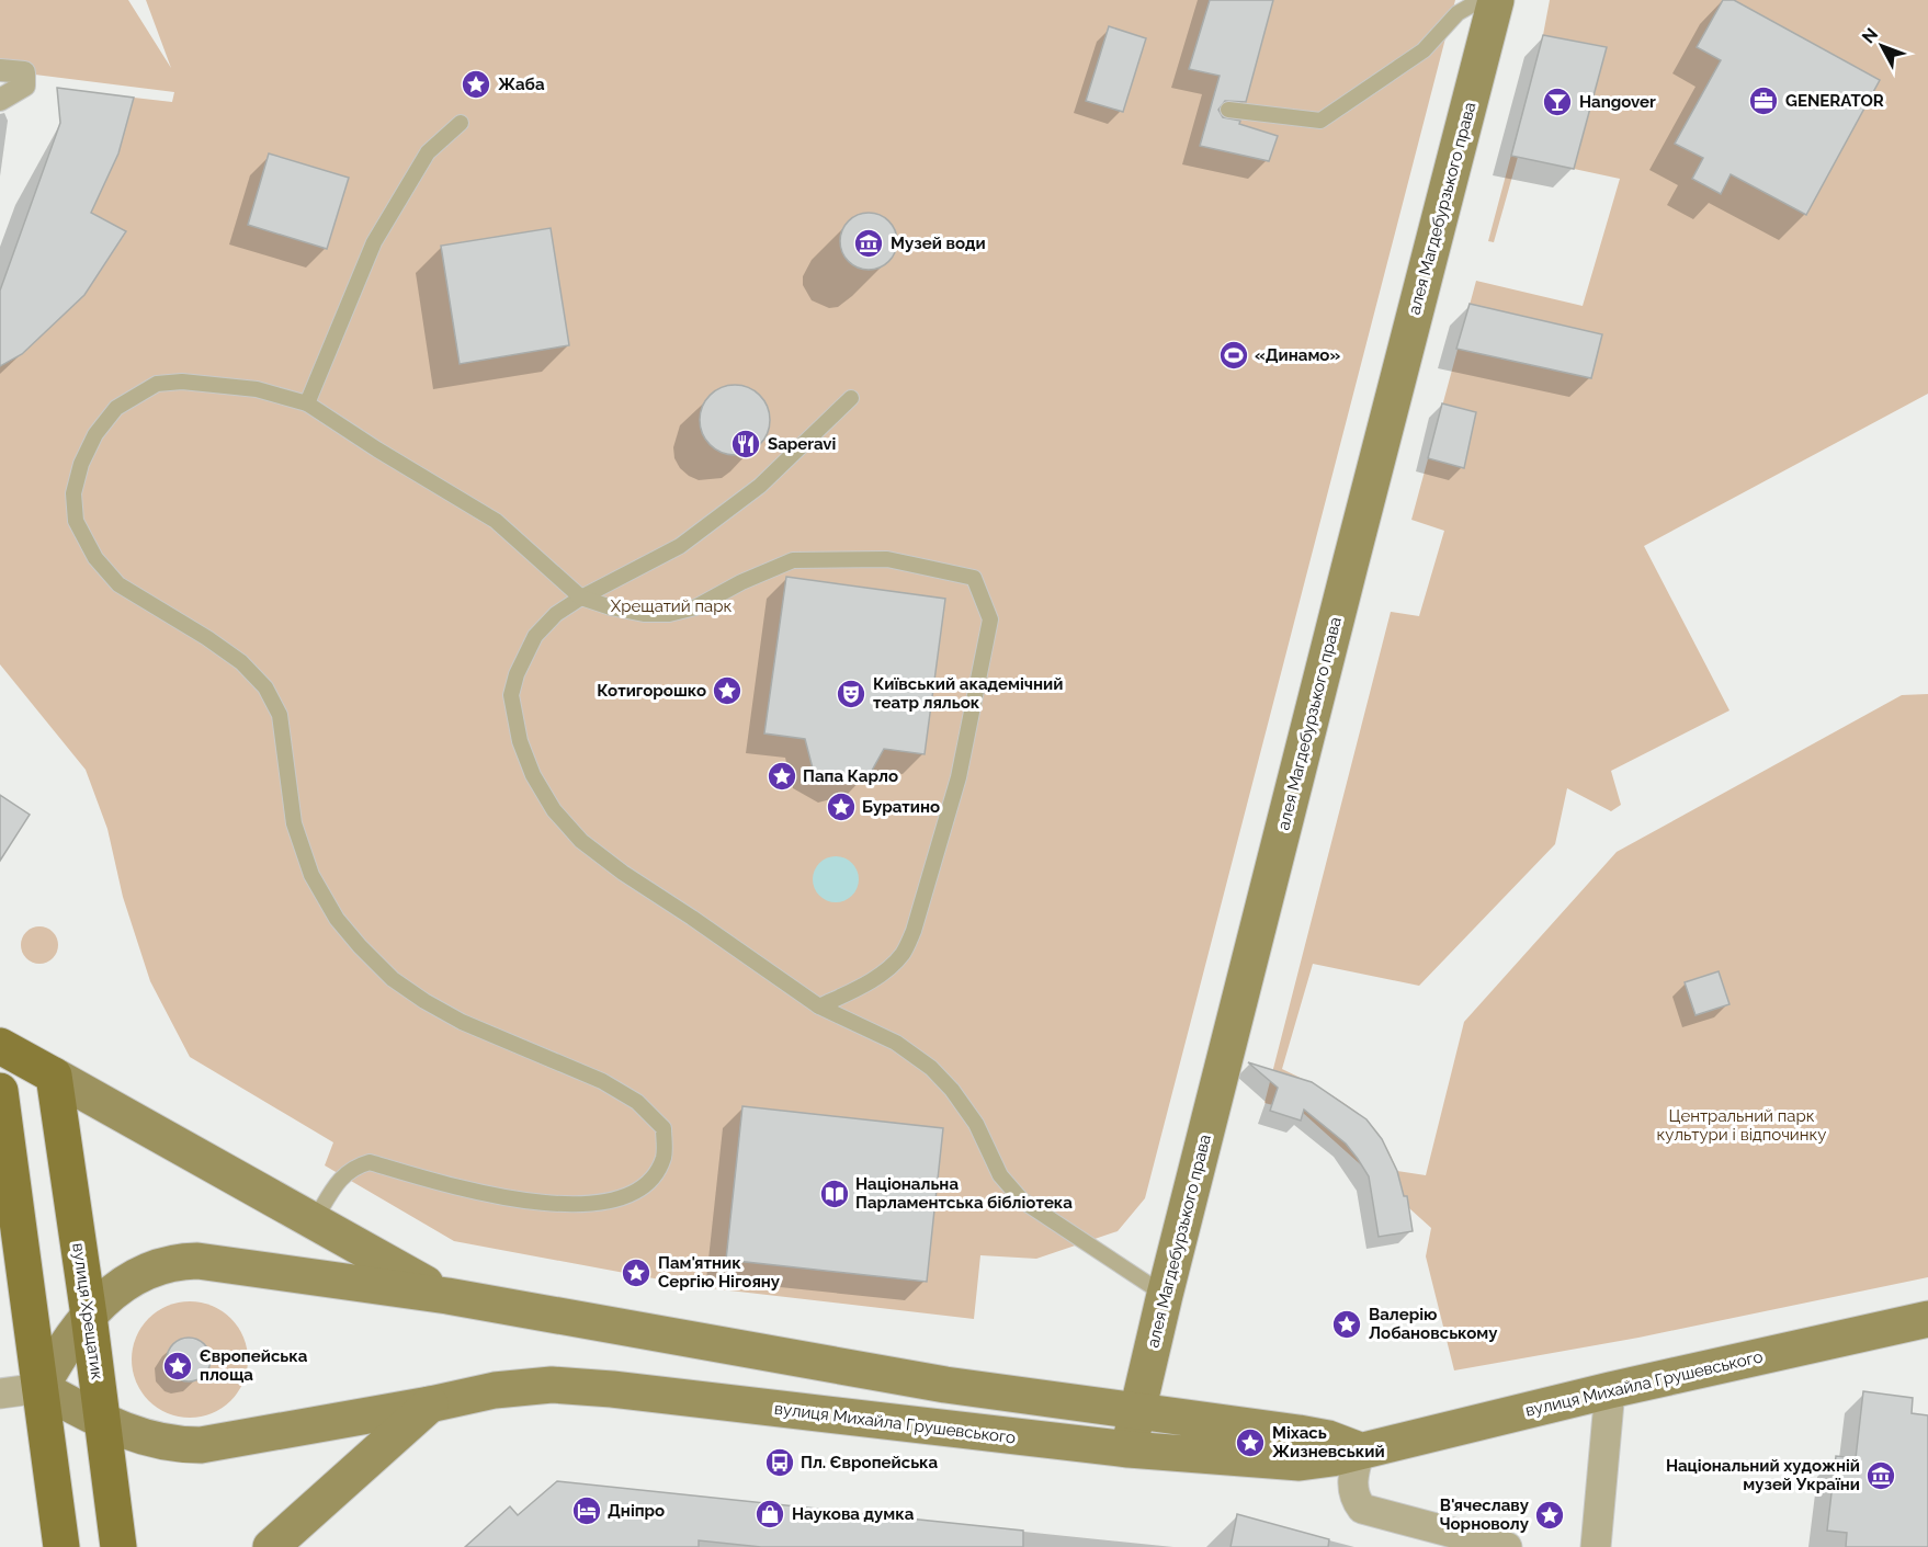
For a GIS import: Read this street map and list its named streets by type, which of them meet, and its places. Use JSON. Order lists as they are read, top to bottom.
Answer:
{
  "streets": {
    "main road": ["алея Магдебурзького права", "вулиця Хрещатик", "вулиця Михайла Грушевського"]
  },
  "crossings": [
    ["алея Магдебурзького права", "вулиця Михайла Грушевського"]
  ],
  "parks": ["Хрещатий парк", "Центральний парк культури і відпочинку"],
  "places": {
    "place": [
      "Жаба",
      "Котигорошко",
      "Папа Карло",
      "Буратино",
      "Пам'ятник Сергію Нігояну",
      "Валерію Лобановському",
      "Європейська площа",
      "Міхась Жизневський",
      "В'ячеславу Чорноволу"
    ],
    "office": ["GENERATOR"],
    "bar": ["Hangover"],
    "museum": ["Музей води", "Національний художній музей України"],
    "sports": ["«Динамо»"],
    "restaurant": ["Saperavi"],
    "theatre": ["Київський академічний театр ляльок"],
    "library": ["Національна Парламентська бібліотека"],
    "bus stop": ["Пл. Європейська"],
    "hotel": ["Дніпро"],
    "shop": ["Наукова думка"]
  },
  "north": "top left"
}
